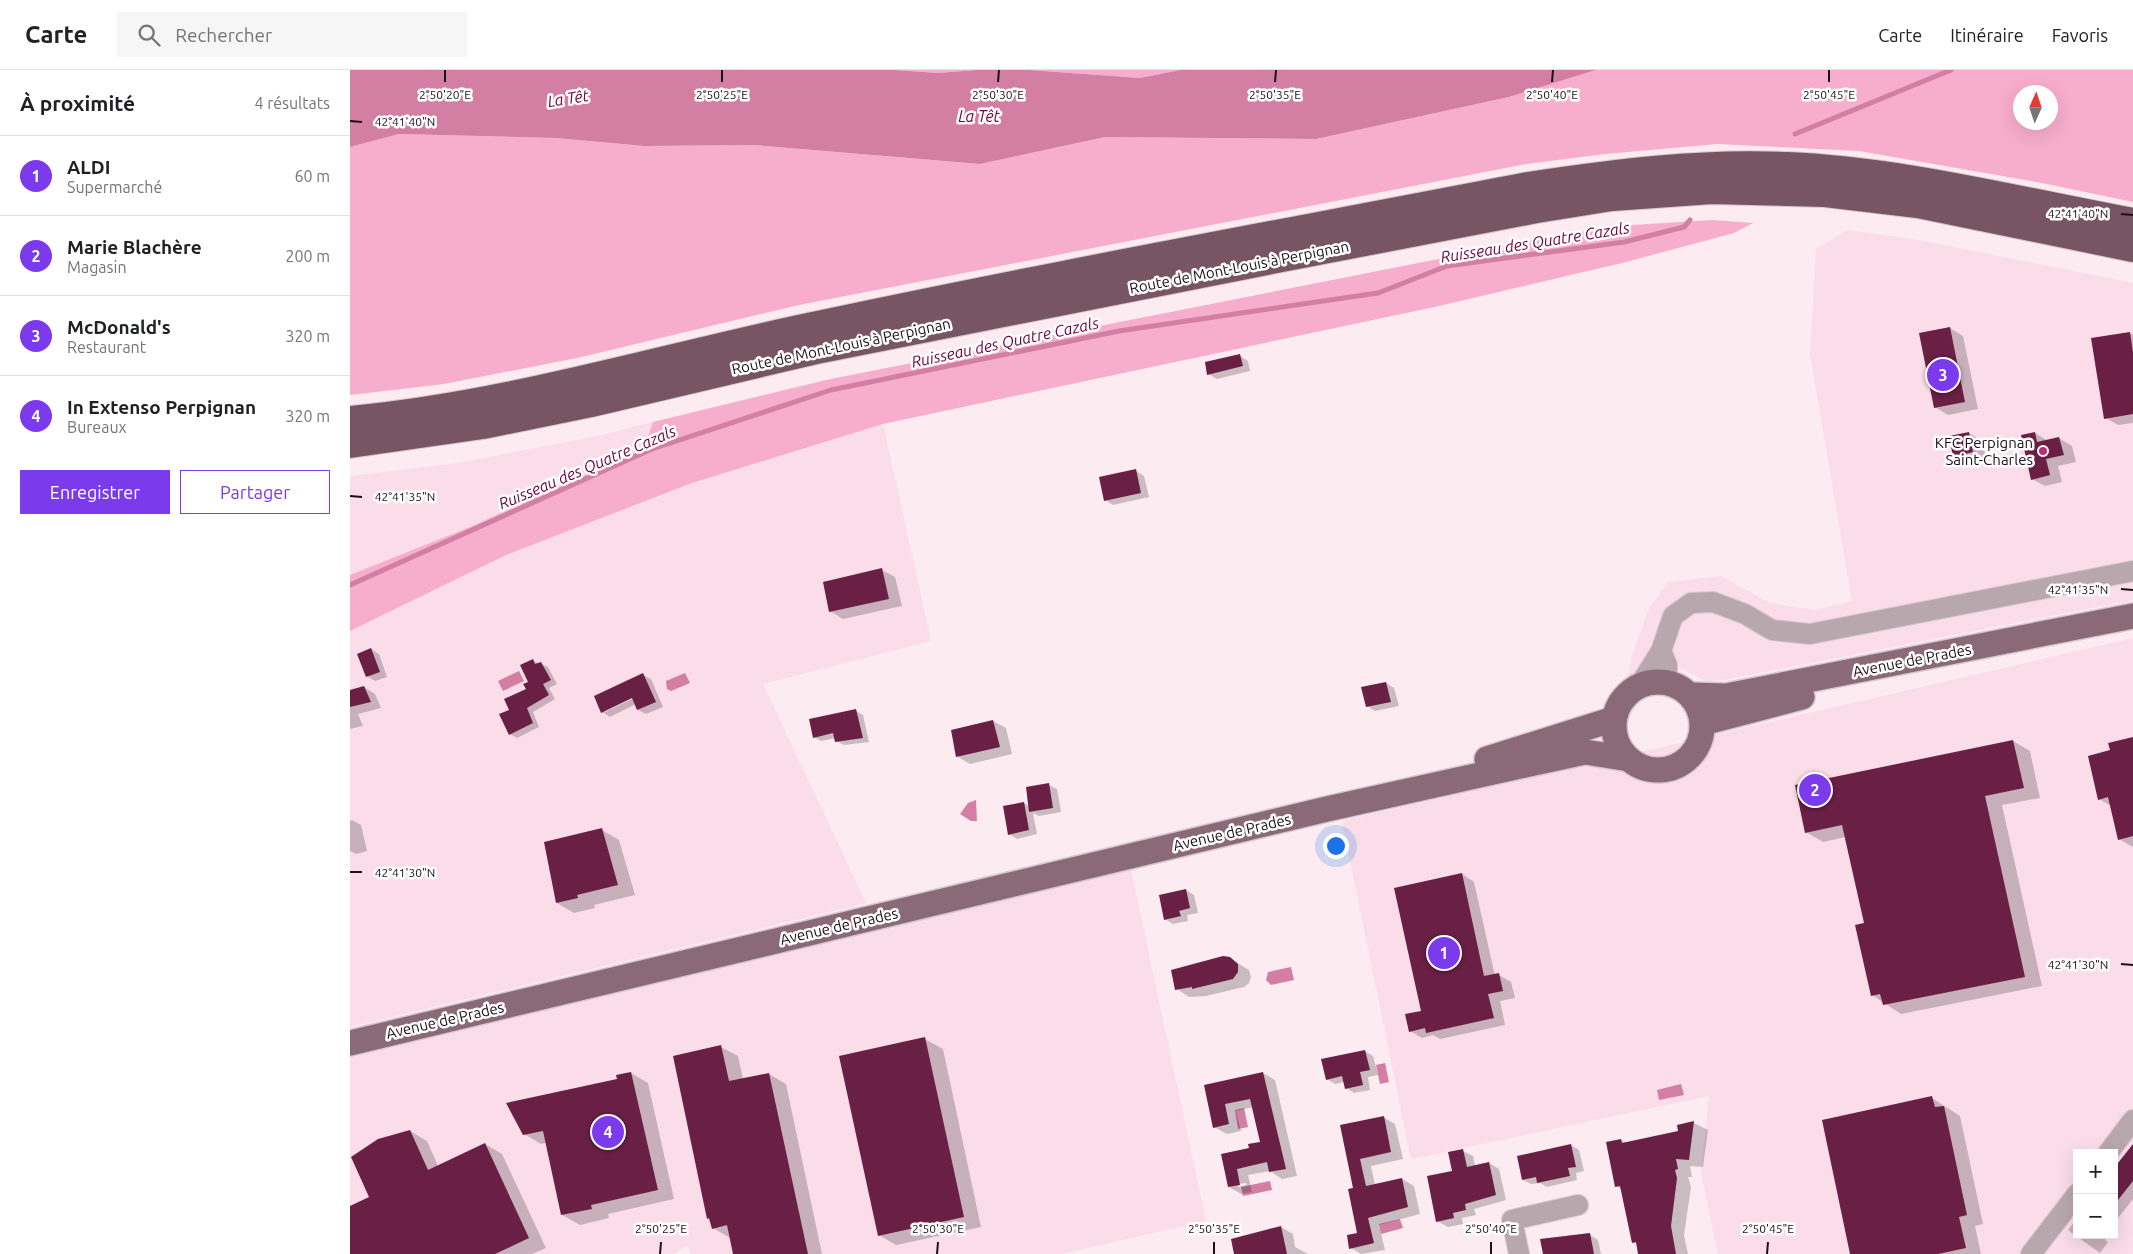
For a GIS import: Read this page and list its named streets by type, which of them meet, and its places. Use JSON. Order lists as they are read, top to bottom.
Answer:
{
  "streets": {
    "highway": ["Route de Mont-Louis à Perpignan"],
    "main road": ["Avenue de Prades"]
  },
  "water": ["La Têt", "Ruisseau des Quatre Cazals"],
  "places": ["KFC Perpignan Saint-Charles"],
  "north": "top",
  "page": {
    "header": "Carte",
    "search": "Rechercher",
    "nav": ["Carte", "Itinéraire", "Favoris"],
    "heading": ["À proximité", "4 résultats"],
    "list": [
      {
        "mark": "1",
        "name": "ALDI",
        "note": "Supermarché",
        "value": "60 m"
      },
      {
        "mark": "2",
        "name": "Marie Blachère",
        "note": "Magasin",
        "value": "200 m"
      },
      {
        "mark": "3",
        "name": "McDonald's",
        "note": "Restaurant",
        "value": "320 m"
      },
      {
        "mark": "4",
        "name": "In Extenso Perpignan",
        "note": "Bureaux",
        "value": "320 m"
      }
    ],
    "pins": [
      "3",
      "2",
      "1",
      "4"
    ],
    "buttons": ["Enregistrer", "Partager"],
    "map_buttons": ["+", "−"]
  },
  "coordinates": [
    "2°50'20\"E",
    "2°50'25\"E",
    "2°50'30\"E",
    "2°50'35\"E",
    "2°50'40\"E",
    "2°50'45\"E",
    "42°41'40\"N",
    "42°41'35\"N",
    "42°41'30\"N"
  ]
}
